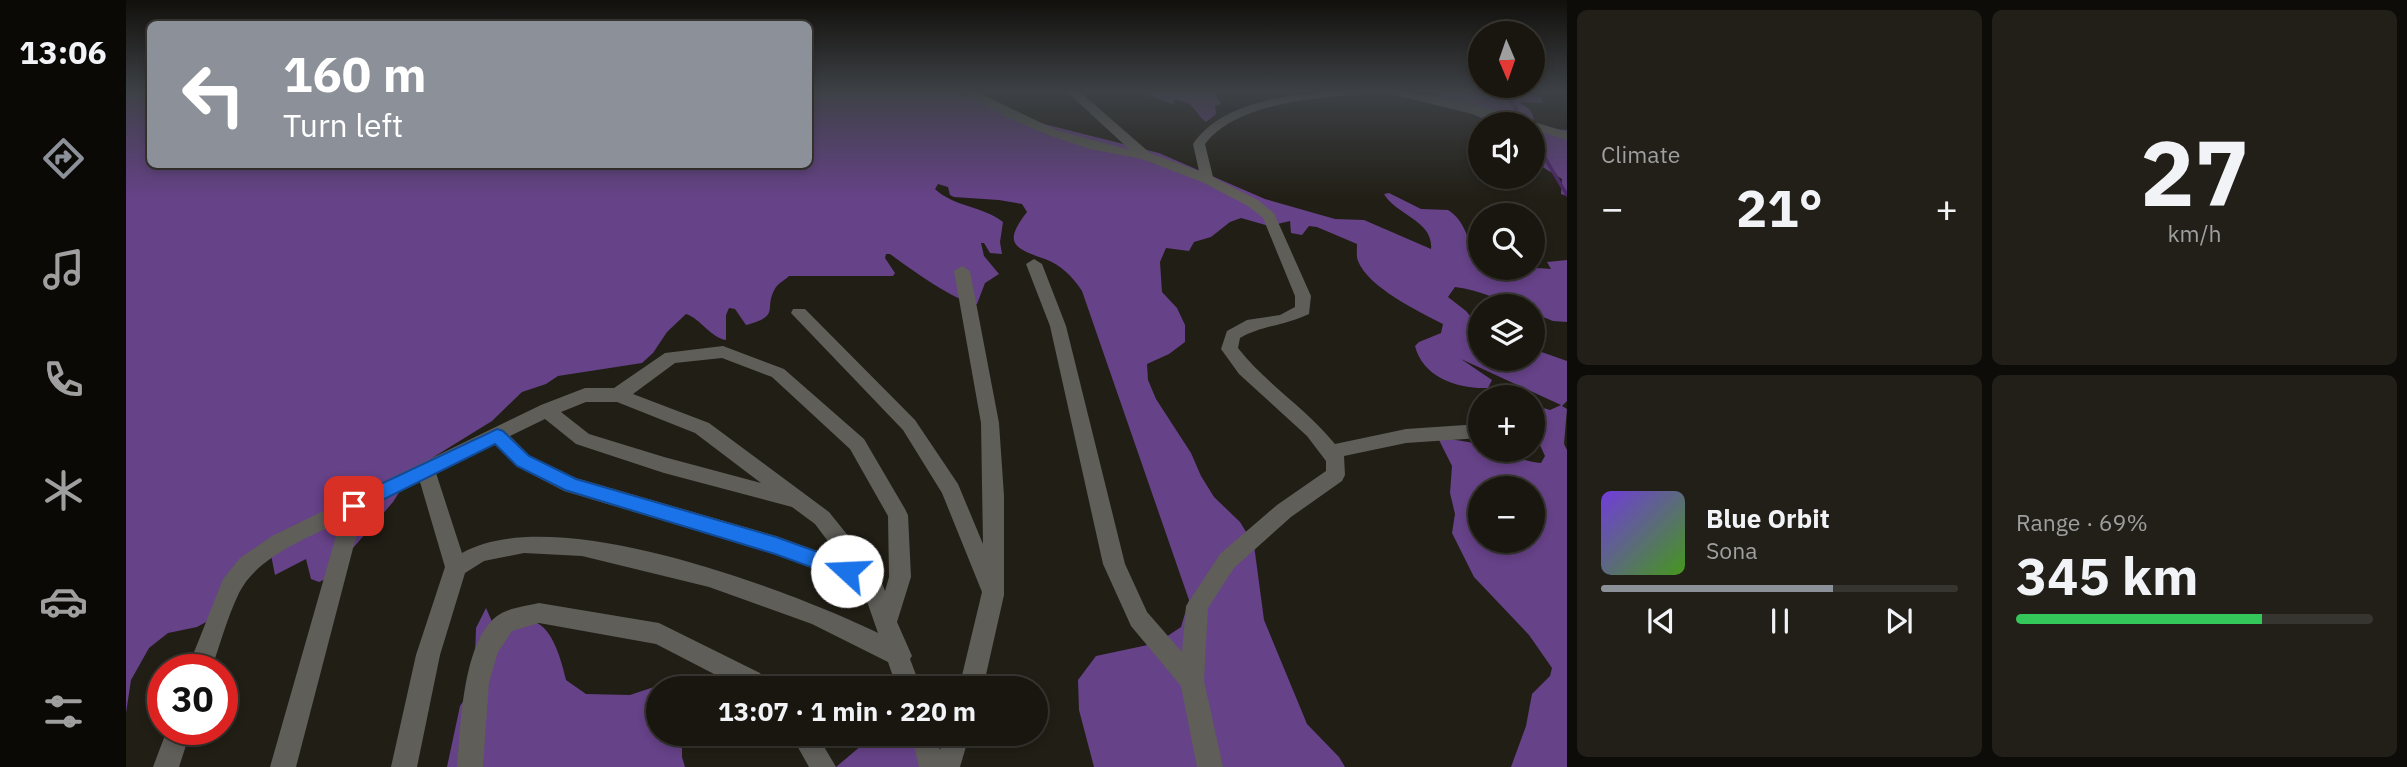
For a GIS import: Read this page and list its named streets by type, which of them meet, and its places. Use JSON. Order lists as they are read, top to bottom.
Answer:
{
  "north": "bottom",
  "page": {
    "tabs": "13:06",
    "tile": [
      "Climate",
      ["27", "km/h"],
      ["Range · 69%", "345 km"]
    ],
    "map_buttons": ["+", "−"],
    "turn": ["160 m", "Turn left"],
    "heat": ["−", "21°", "+"],
    "song": ["Blue Orbit", "Sona"],
    "limit": "30",
    "trip": "13:07 · 1 min · 220 m"
  }
}
